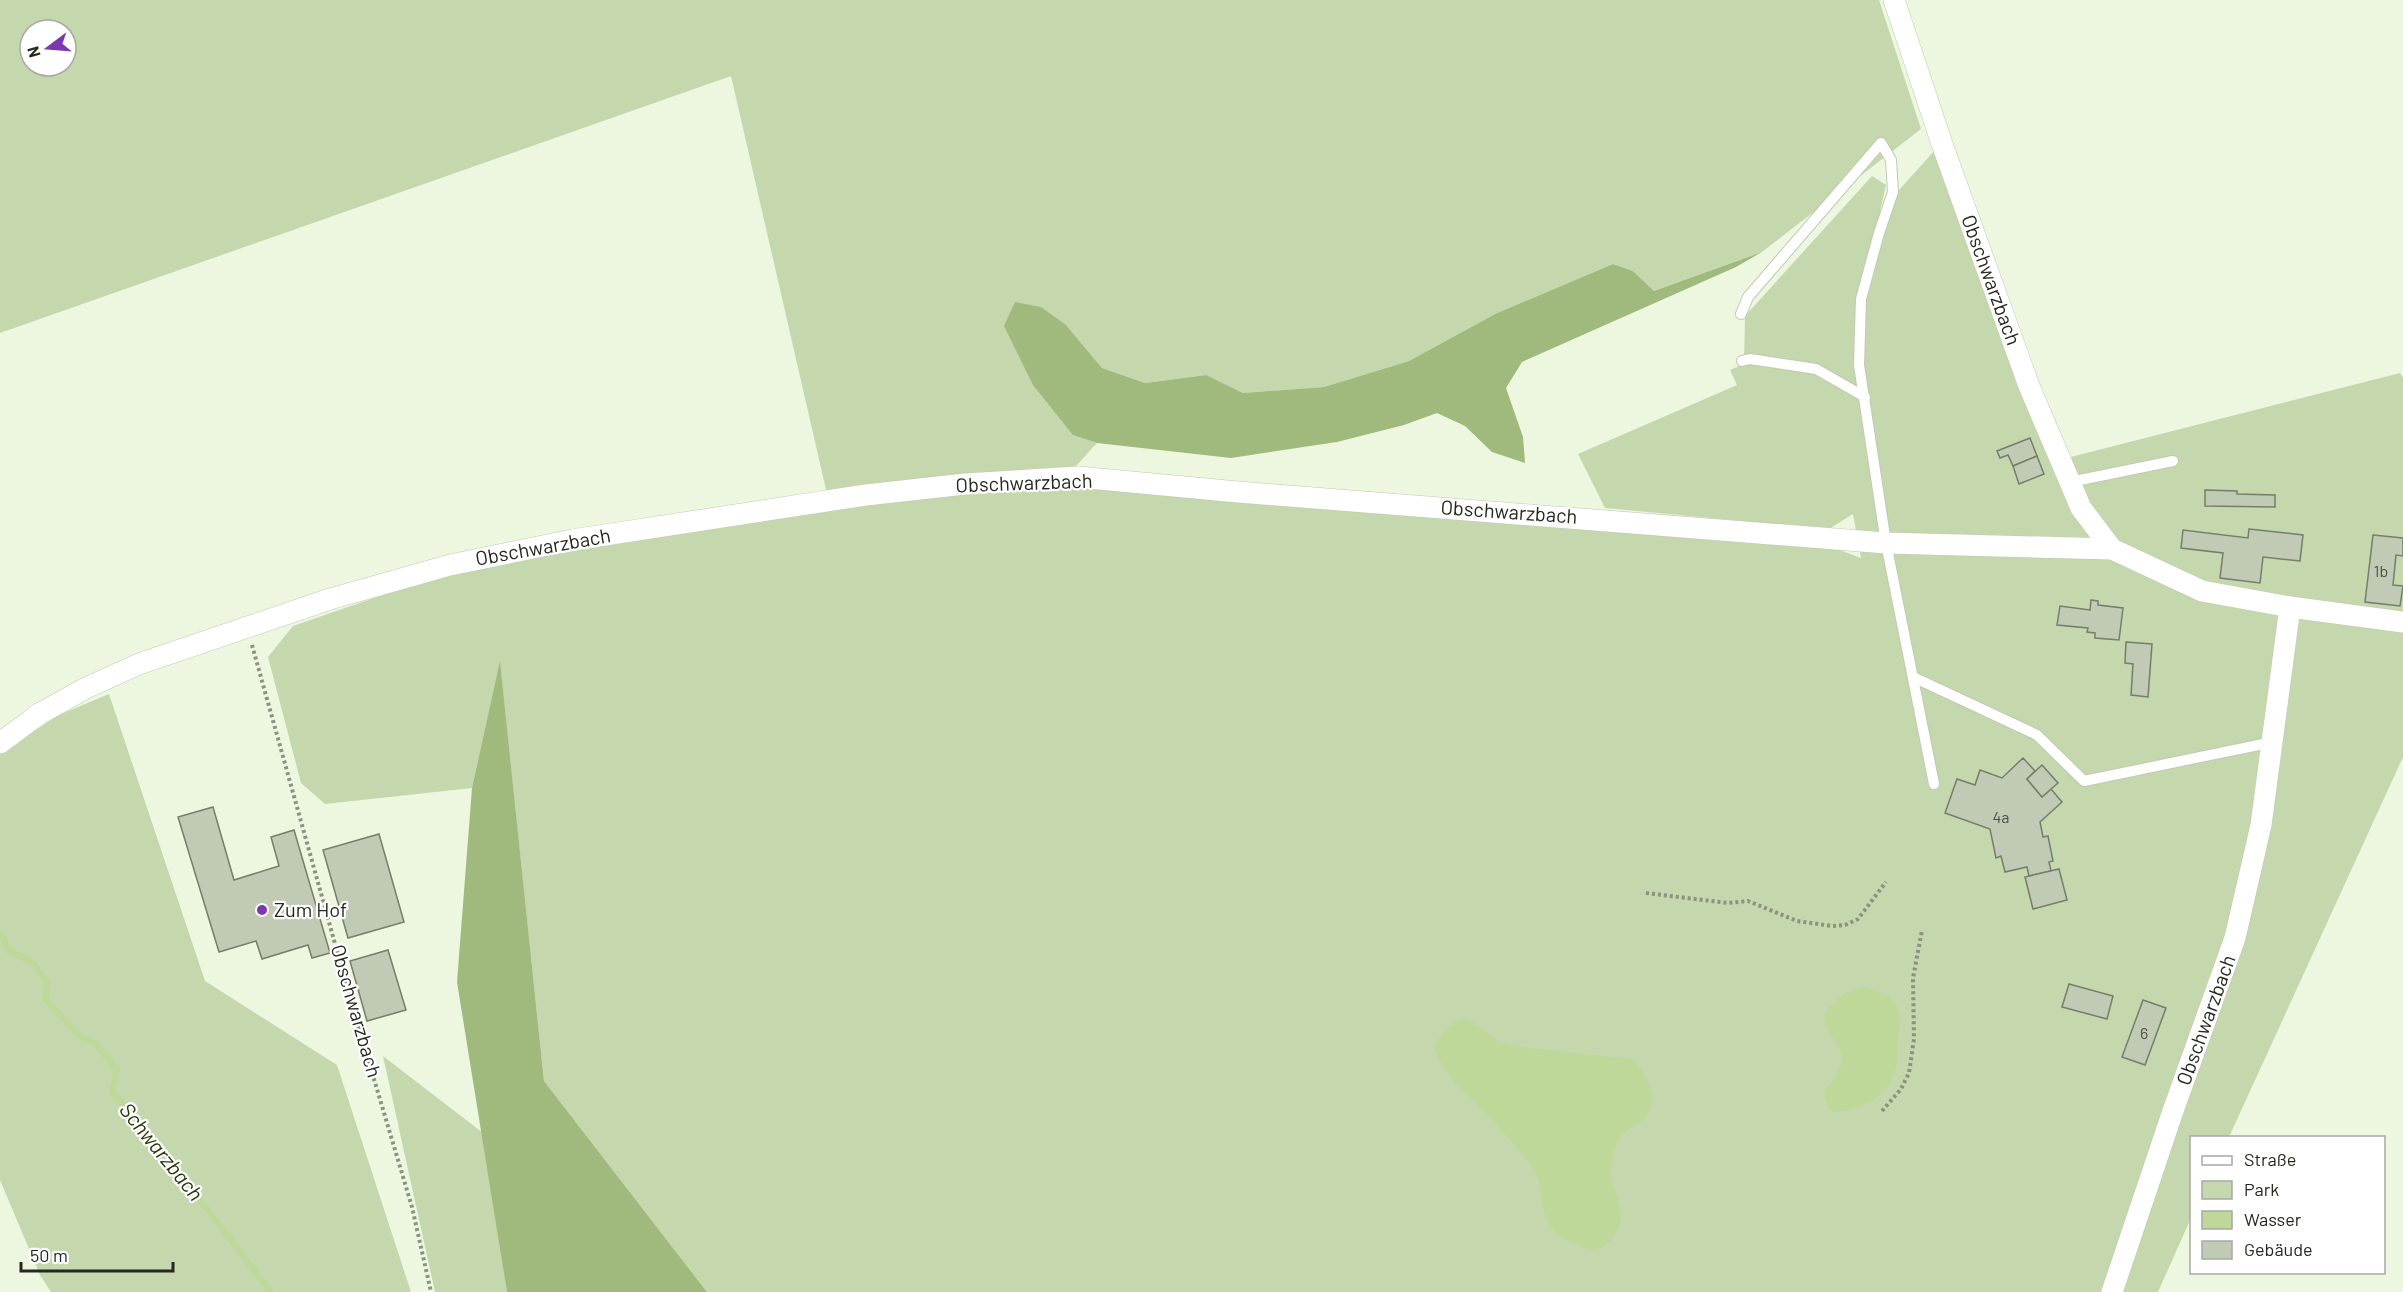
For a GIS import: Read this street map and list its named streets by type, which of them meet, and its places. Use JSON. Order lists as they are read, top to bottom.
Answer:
{
  "streets": {
    "street": ["Obschwarzbach"]
  },
  "water": ["Schwarzbach"],
  "places": ["Zum Hof"],
  "house_numbers": ["1b", "4a", "6"],
  "legend": [
    "Straße",
    "Park",
    "Wasser",
    "Gebäude"
  ],
  "scale_bar": "50 m",
  "north": "left"
}
